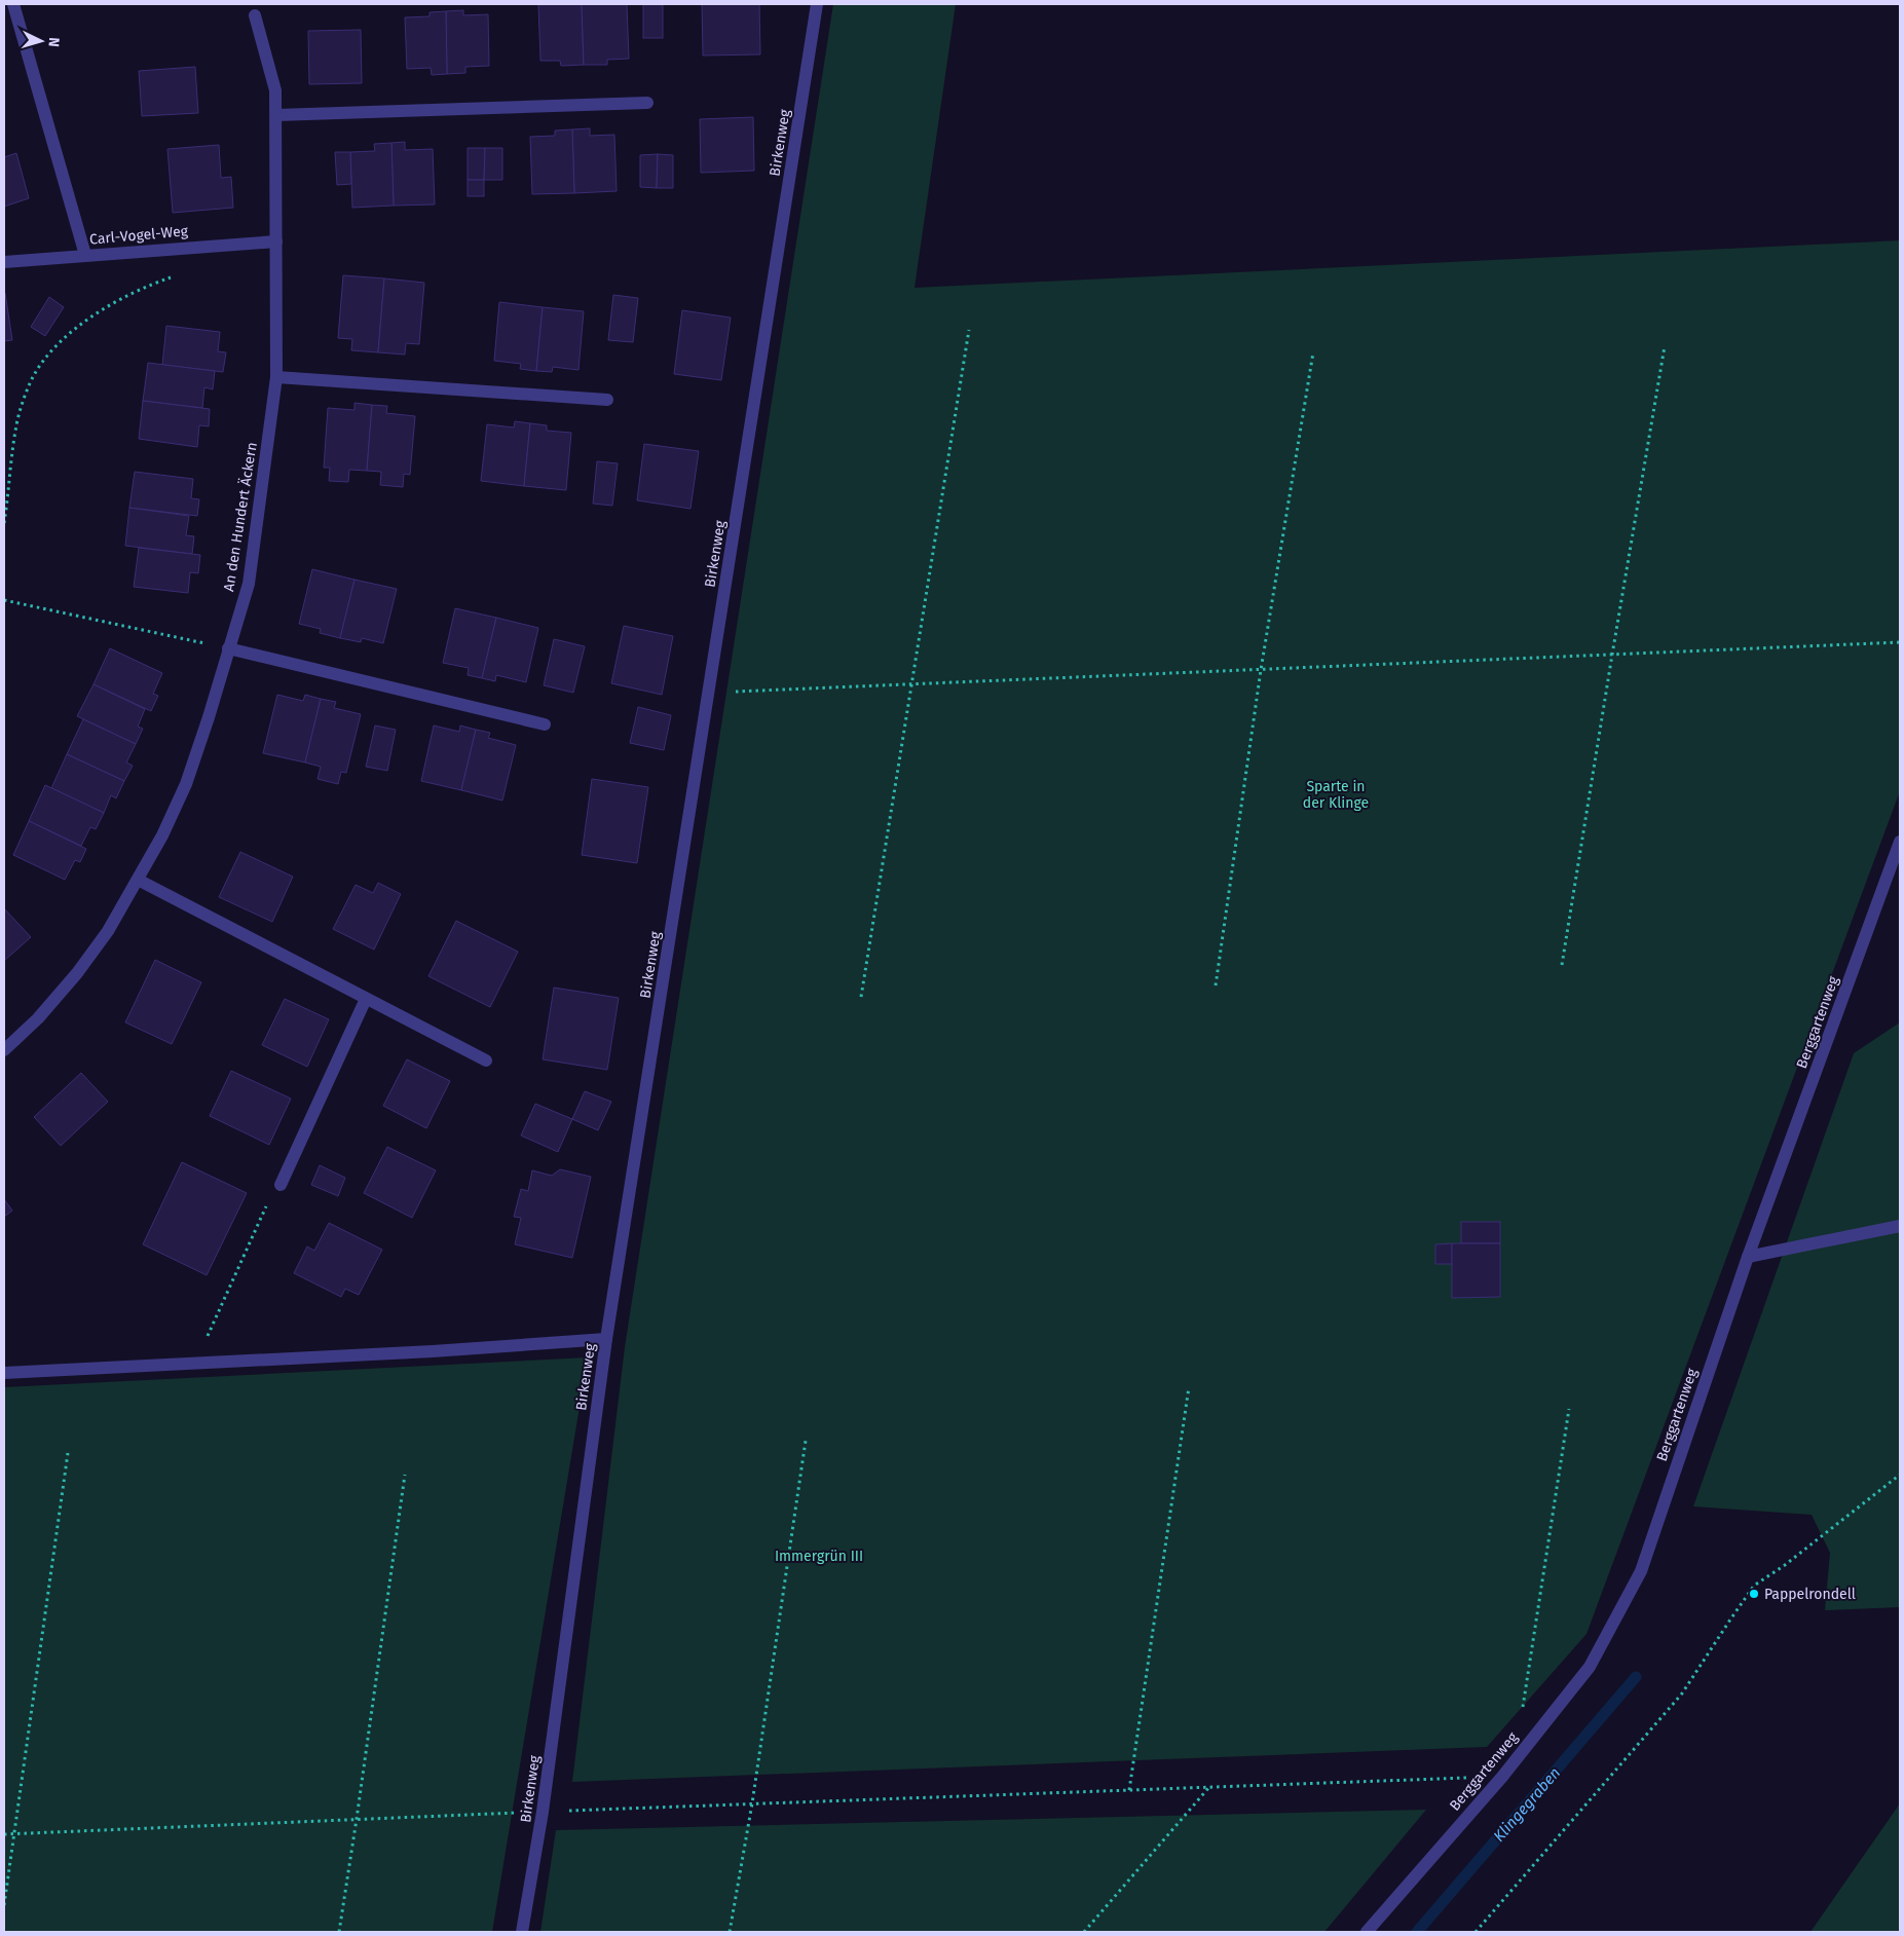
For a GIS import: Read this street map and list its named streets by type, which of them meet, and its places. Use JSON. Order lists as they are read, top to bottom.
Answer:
{
  "streets": {
    "street": [
      "Birkenweg",
      "Carl-Vogel-Weg",
      "An den Hundert Äckern",
      "Berggartenweg"
    ]
  },
  "crossings": [
    ["Carl-Vogel-Weg", "An den Hundert Äckern"]
  ],
  "water": ["Klingegraben"],
  "parks": ["Sparte in der Klinge", "Immergrün III"],
  "places": ["Pappelrondell"],
  "north": "right"
}
